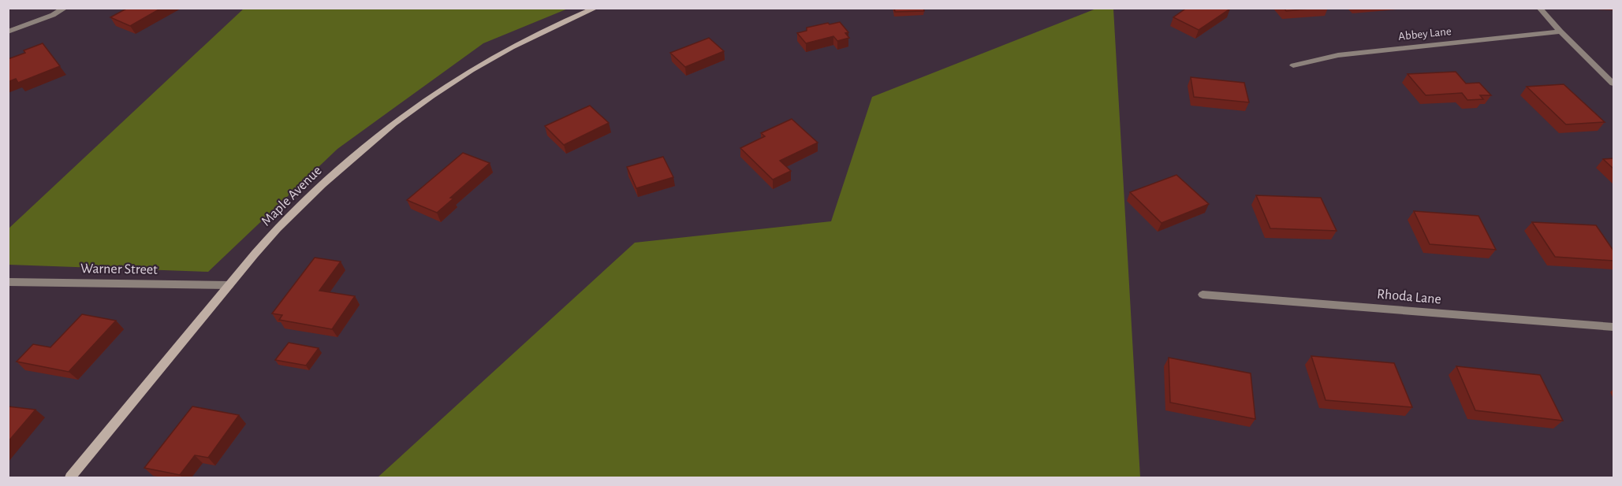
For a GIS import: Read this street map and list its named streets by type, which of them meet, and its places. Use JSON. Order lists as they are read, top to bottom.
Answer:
{
  "streets": {
    "main road": ["Maple Avenue"],
    "street": ["Abbey Lane", "Warner Street", "Rhoda Lane"]
  },
  "crossings": [
    ["Maple Avenue", "Warner Street"]
  ]
}
